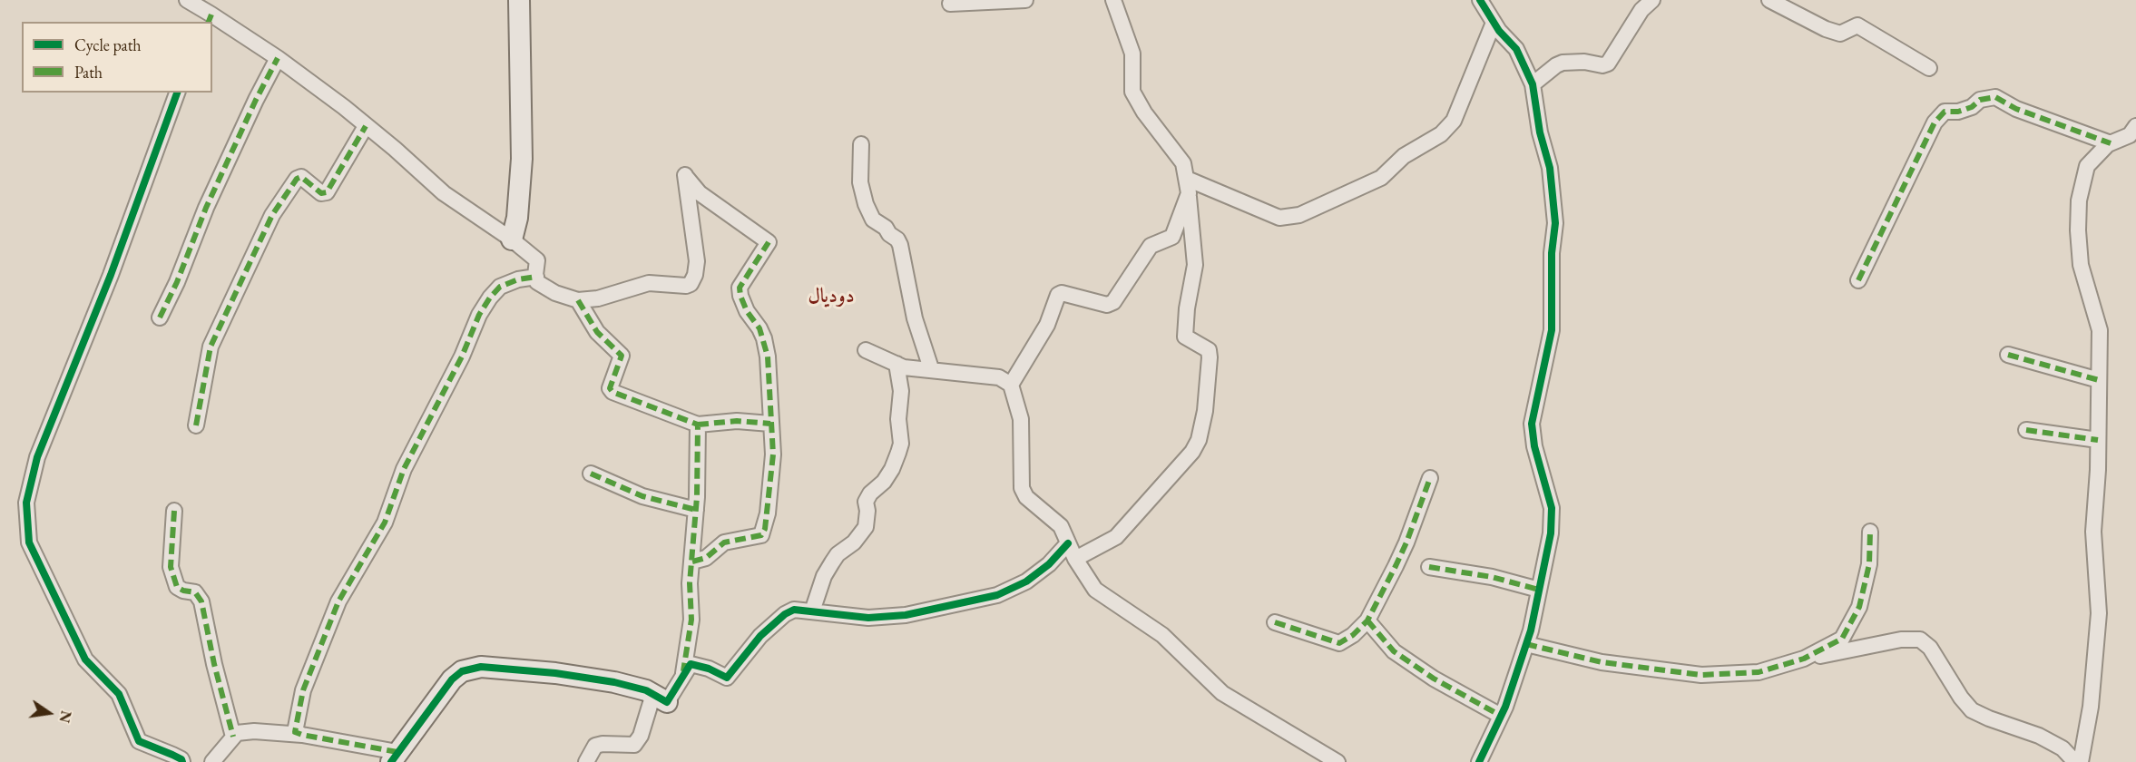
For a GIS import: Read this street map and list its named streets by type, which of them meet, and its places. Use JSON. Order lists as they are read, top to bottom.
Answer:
{
  "districts": ["دودیال"],
  "legend": ["Cycle path", "Path"],
  "north": "right"
}
